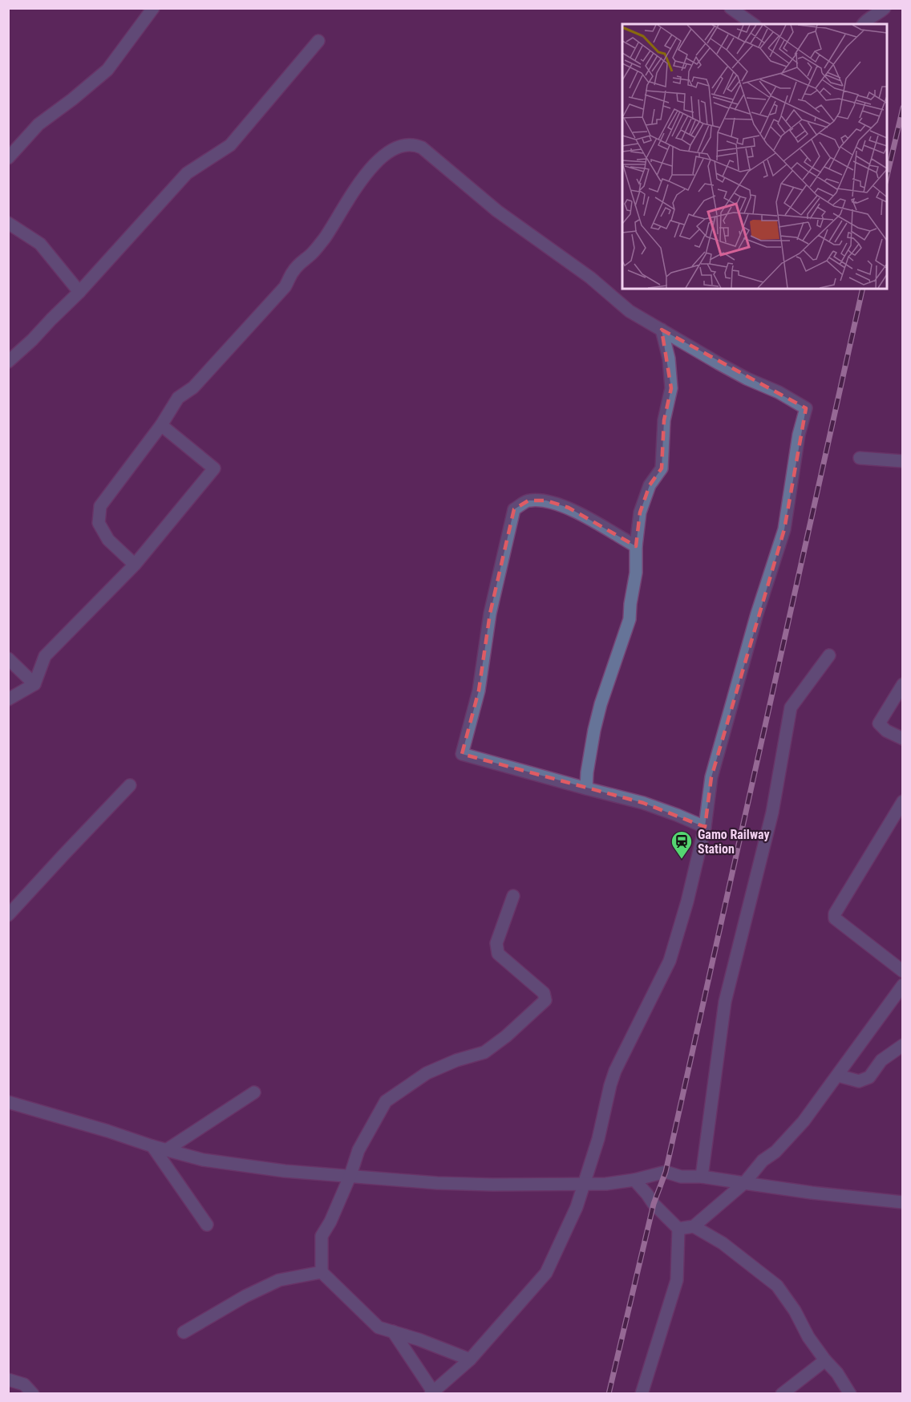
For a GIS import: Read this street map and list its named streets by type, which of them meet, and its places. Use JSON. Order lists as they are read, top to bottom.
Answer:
{
  "places": {
    "station": ["Gamo Railway Station"]
  }
}
